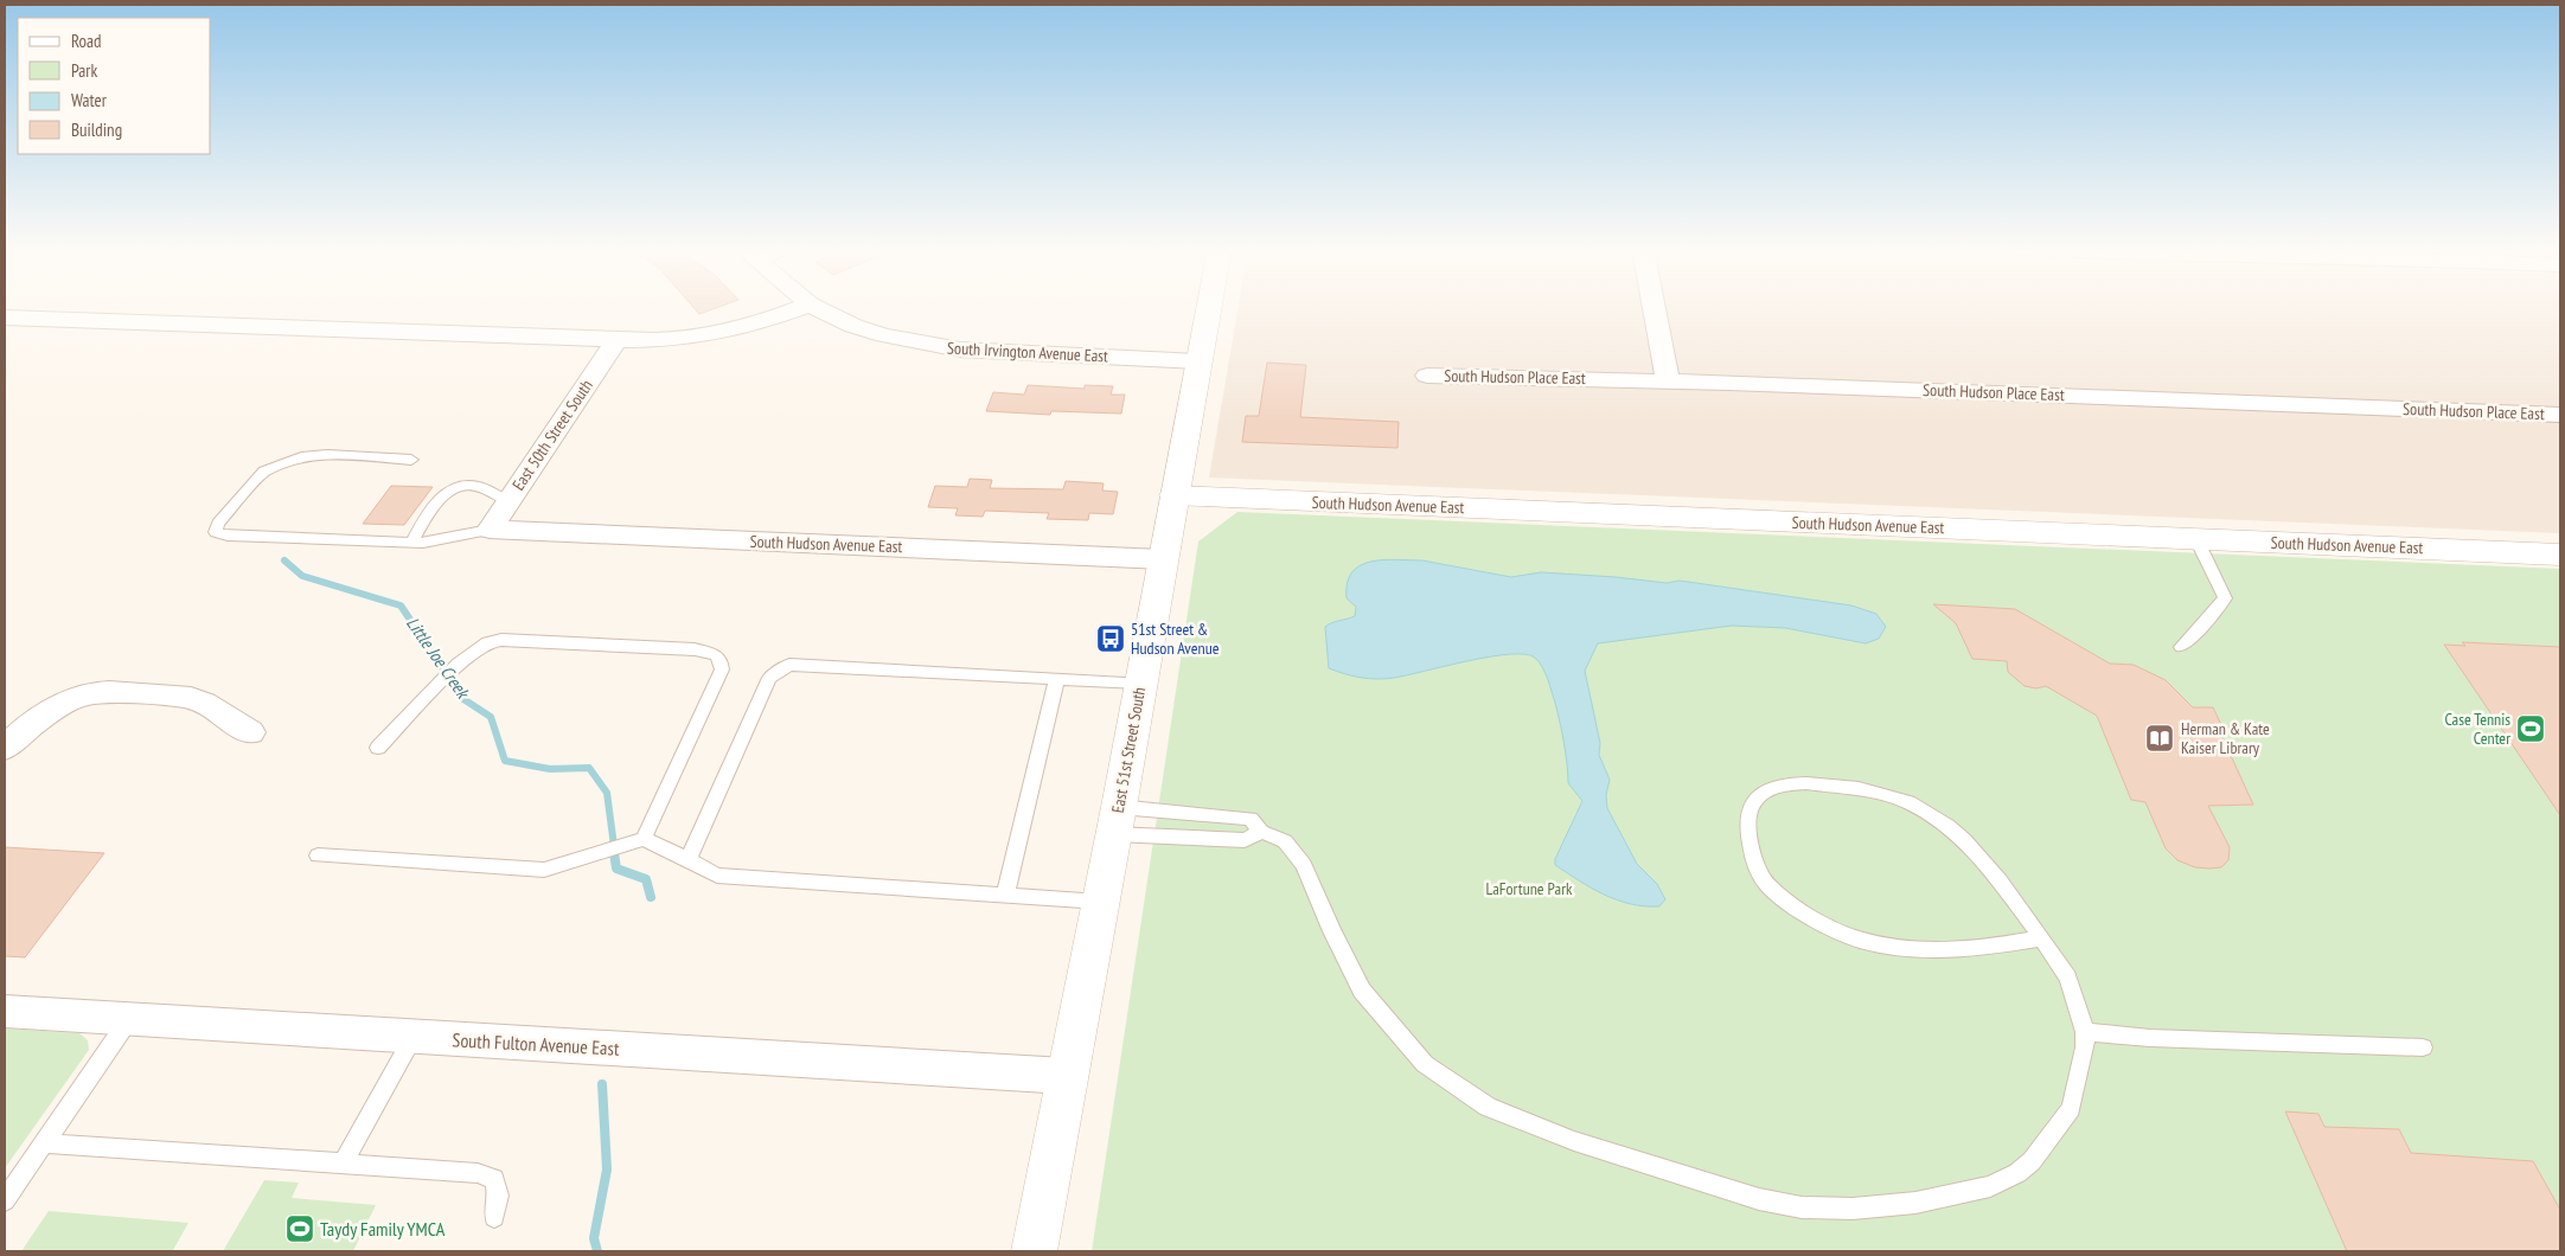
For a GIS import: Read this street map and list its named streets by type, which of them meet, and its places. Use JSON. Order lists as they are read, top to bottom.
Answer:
{
  "streets": {
    "street": [
      "South Irvington Avenue East",
      "South Hudson Place East",
      "East 50th Street South",
      "South Hudson Avenue East",
      "East 51st Street South",
      "South Fulton Avenue East"
    ]
  },
  "crossings": [
    ["South Irvington Avenue East", "East 51st Street South"],
    ["East 50th Street South", "South Hudson Avenue East"],
    ["South Hudson Avenue East", "East 51st Street South"],
    ["East 51st Street South", "South Fulton Avenue East"]
  ],
  "water": ["Little Joe Creek"],
  "parks": ["LaFortune Park"],
  "places": {
    "bus stop": ["51st Street & Hudson Avenue"],
    "sports": ["Case Tennis Center", "Taydy Family YMCA"],
    "library": ["Herman & Kate Kaiser Library"]
  },
  "legend": [
    "Road",
    "Park",
    "Water",
    "Building"
  ]
}
